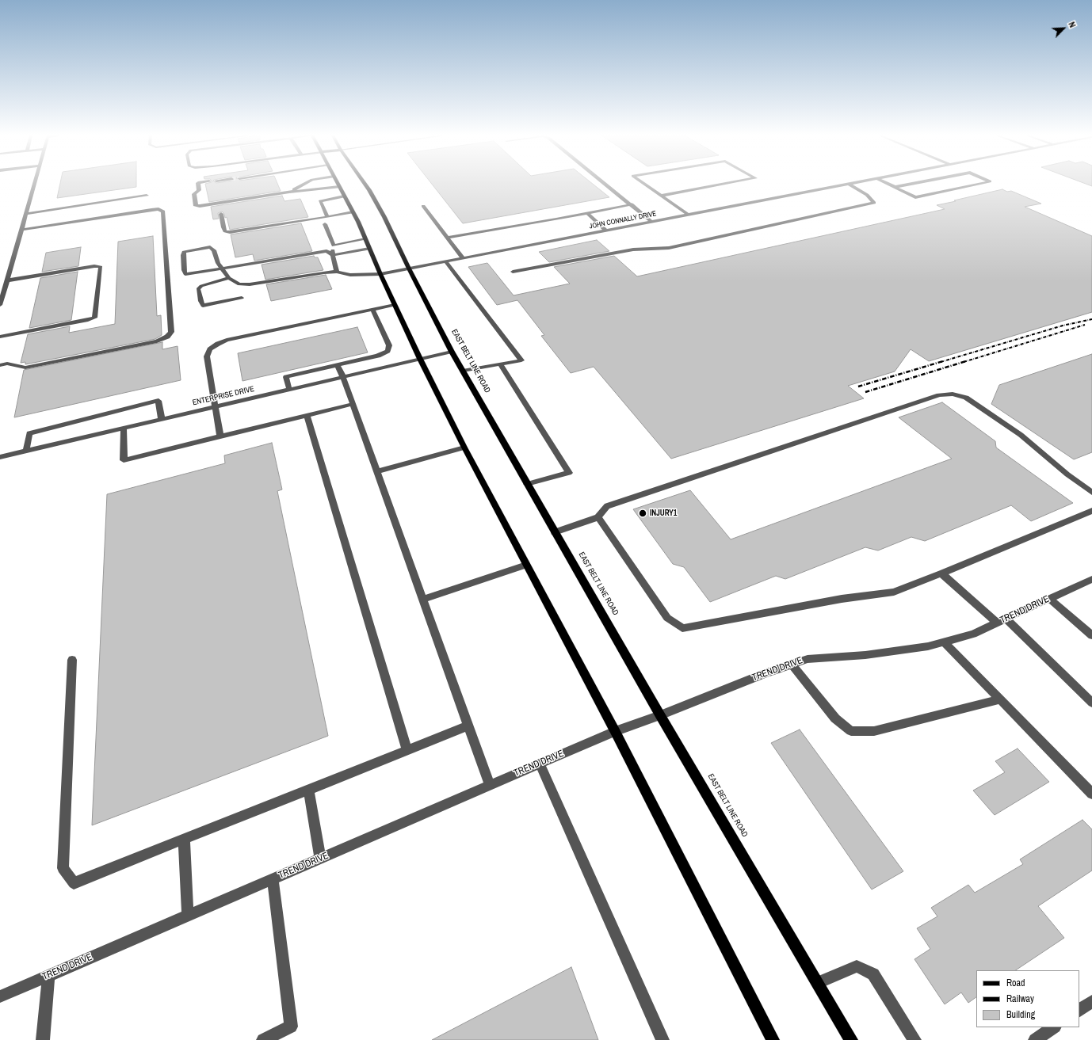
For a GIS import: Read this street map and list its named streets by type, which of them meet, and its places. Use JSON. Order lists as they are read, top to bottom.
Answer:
{
  "streets": {
    "main road": ["EAST BELT LINE ROAD"],
    "street": ["JOHN CONNALLY DRIVE", "ENTERPRISE DRIVE", "TREND DRIVE"]
  },
  "crossings": [
    ["JOHN CONNALLY DRIVE", "EAST BELT LINE ROAD"],
    ["EAST BELT LINE ROAD", "ENTERPRISE DRIVE"],
    ["EAST BELT LINE ROAD", "TREND DRIVE"]
  ],
  "places": ["INJURY1"],
  "legend": ["Road", "Railway", "Building"],
  "north": "top right"
}
